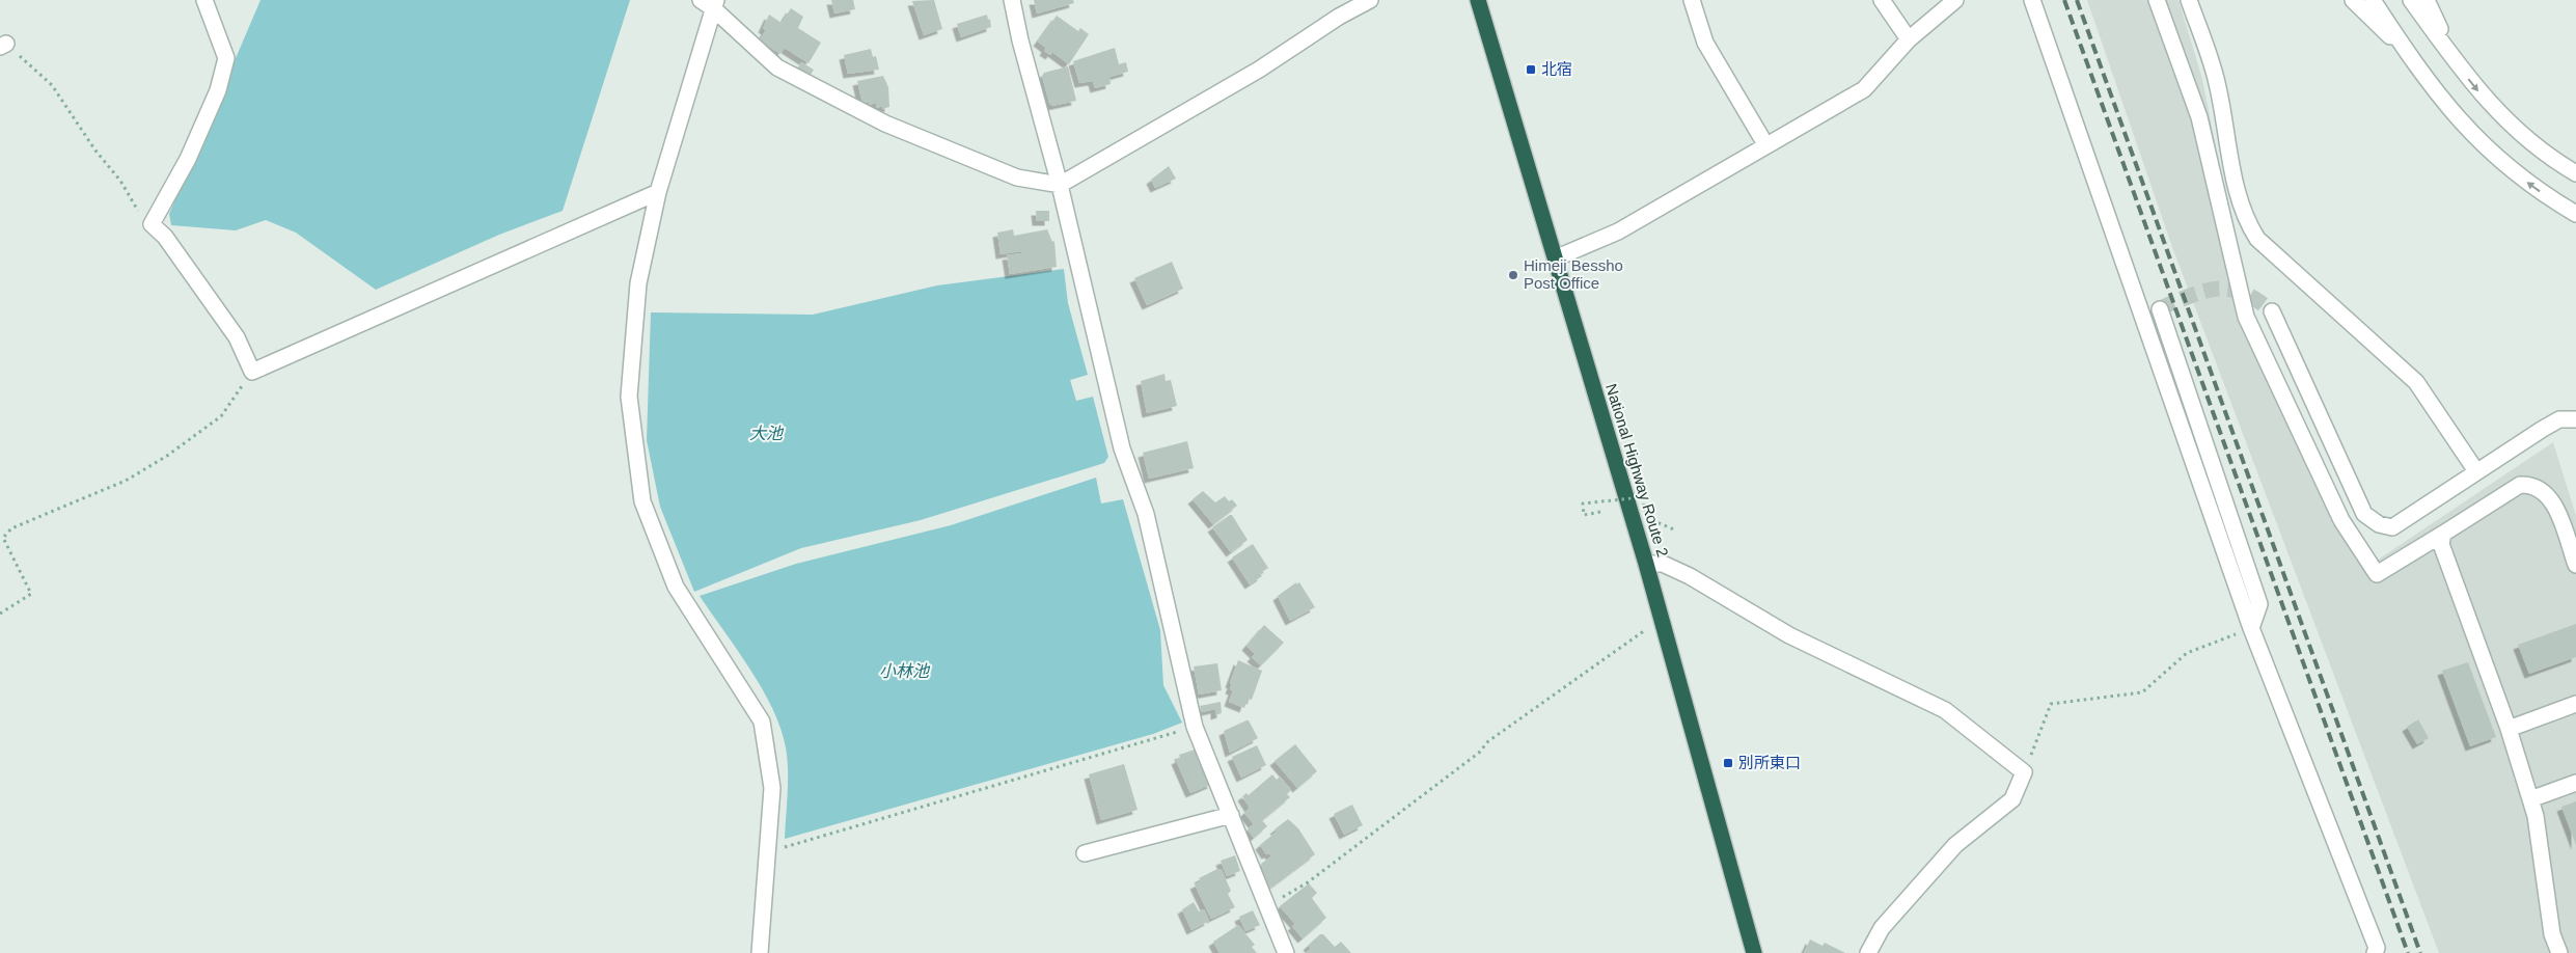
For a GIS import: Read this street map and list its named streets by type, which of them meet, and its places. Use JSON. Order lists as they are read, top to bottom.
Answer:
{
  "streets": {
    "highway": ["National Highway Route 2"]
  },
  "water": ["大池", "小林池"],
  "places": {
    "transit": ["北宿", "別所東口"],
    "other": ["Himeji Bessho Post Office"]
  }
}
